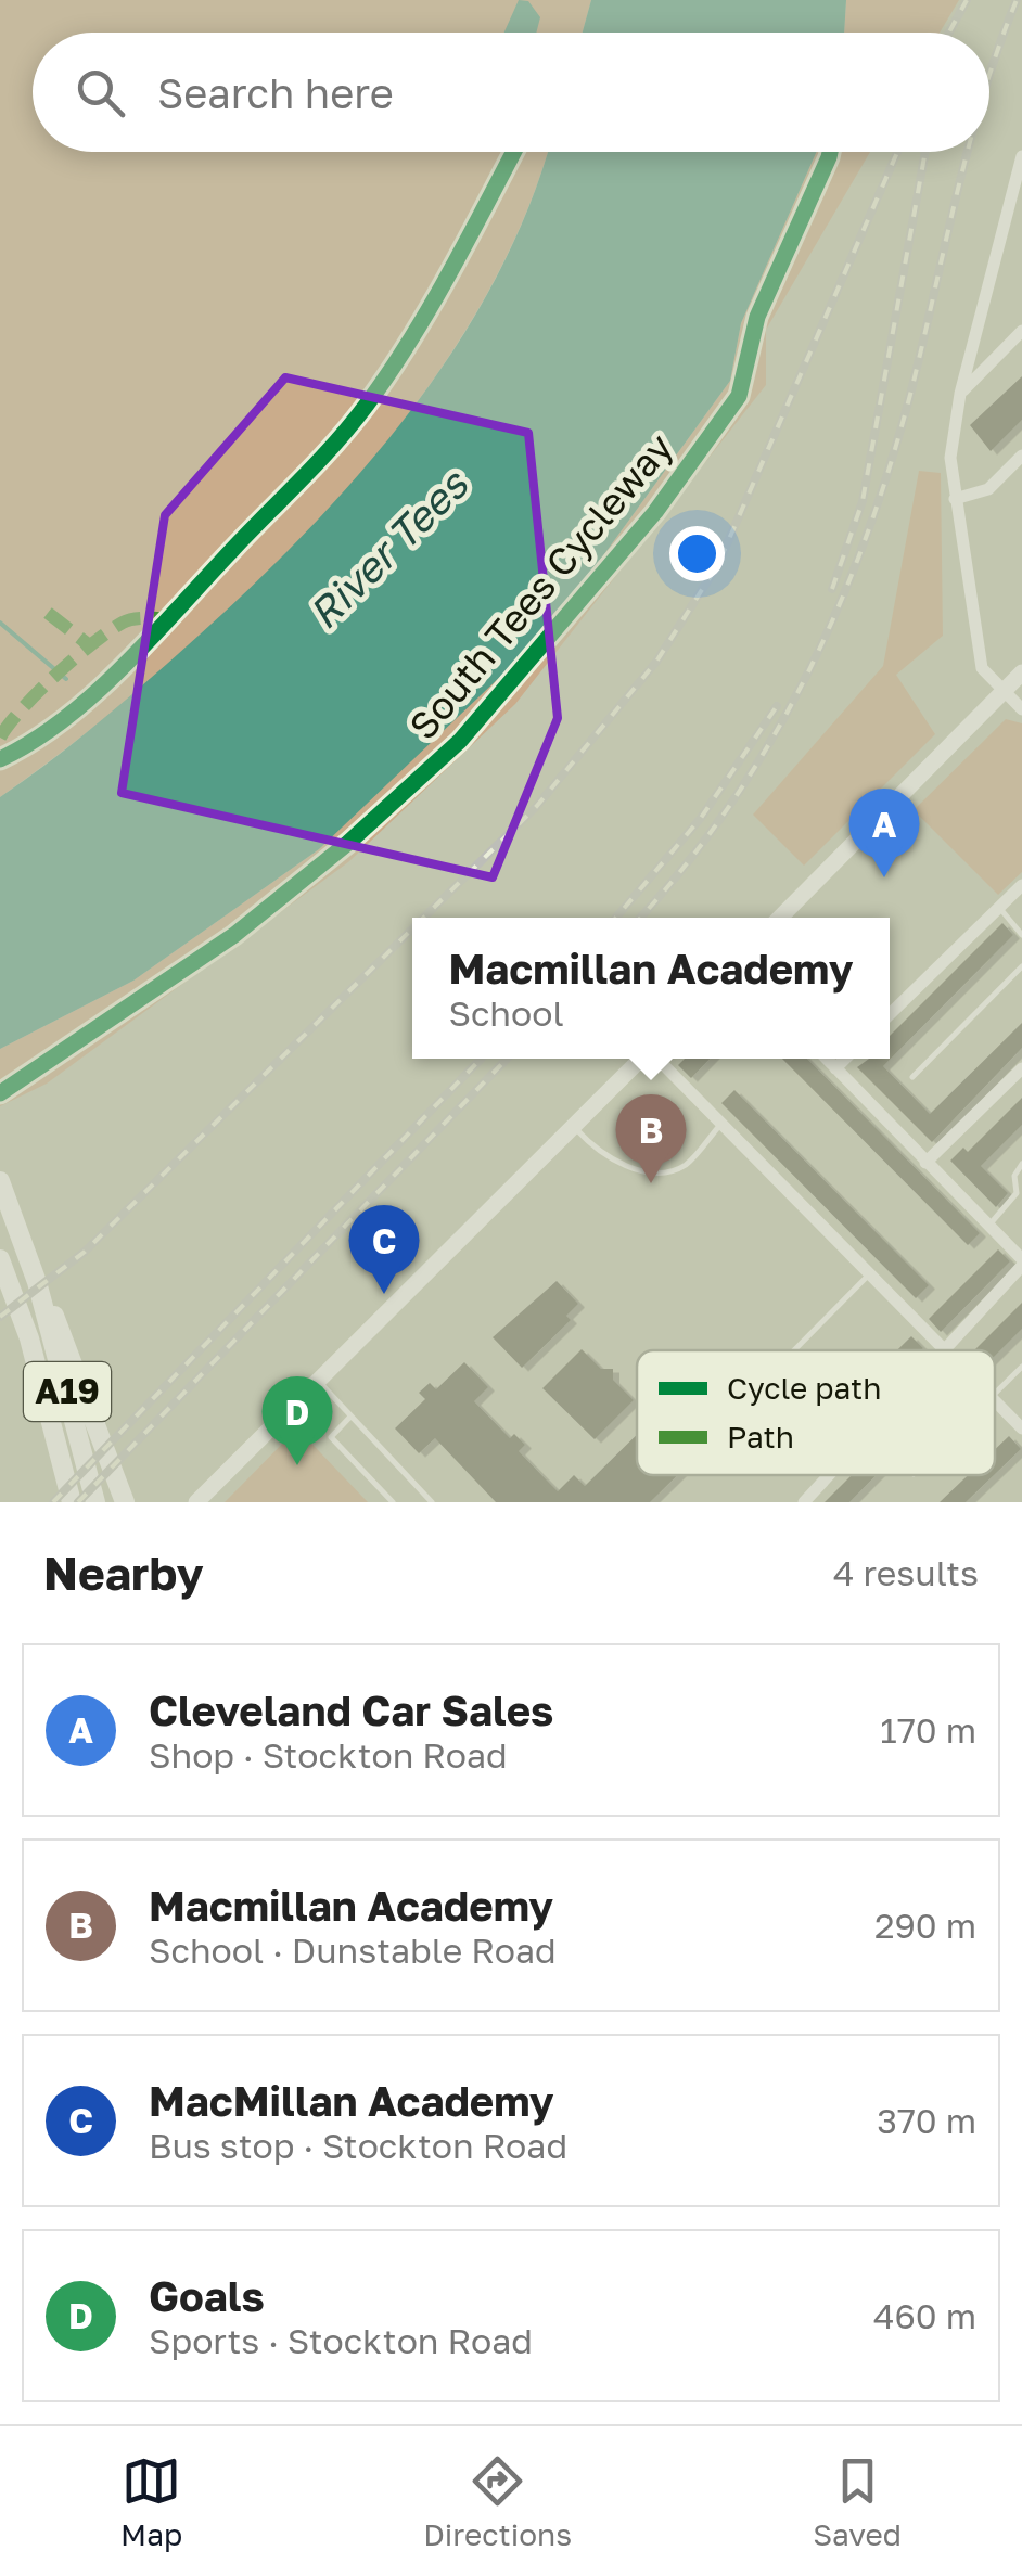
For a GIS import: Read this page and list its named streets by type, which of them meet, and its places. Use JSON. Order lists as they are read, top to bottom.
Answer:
{
  "streets": {
    "highway": ["A19"],
    "cycle path": ["South Tees Cycleway"]
  },
  "water": ["River Tees"],
  "legend": ["Cycle path", "Path"],
  "page": {
    "search": "Search here",
    "pins": [
      "A",
      "B",
      "C",
      "D"
    ],
    "popup": ["Macmillan Academy", "School"],
    "heading": ["Nearby", "4 results"],
    "list": [
      {
        "mark": "A",
        "name": "Cleveland Car Sales",
        "note": "Shop · Stockton Road",
        "value": "170 m"
      },
      {
        "mark": "B",
        "name": "Macmillan Academy",
        "note": "School · Dunstable Road",
        "value": "290 m"
      },
      {
        "mark": "C",
        "name": "MacMillan Academy",
        "note": "Bus stop · Stockton Road",
        "value": "370 m"
      },
      {
        "mark": "D",
        "name": "Goals",
        "note": "Sports · Stockton Road",
        "value": "460 m"
      }
    ],
    "nav": ["Map", "Directions", "Saved"]
  }
}
